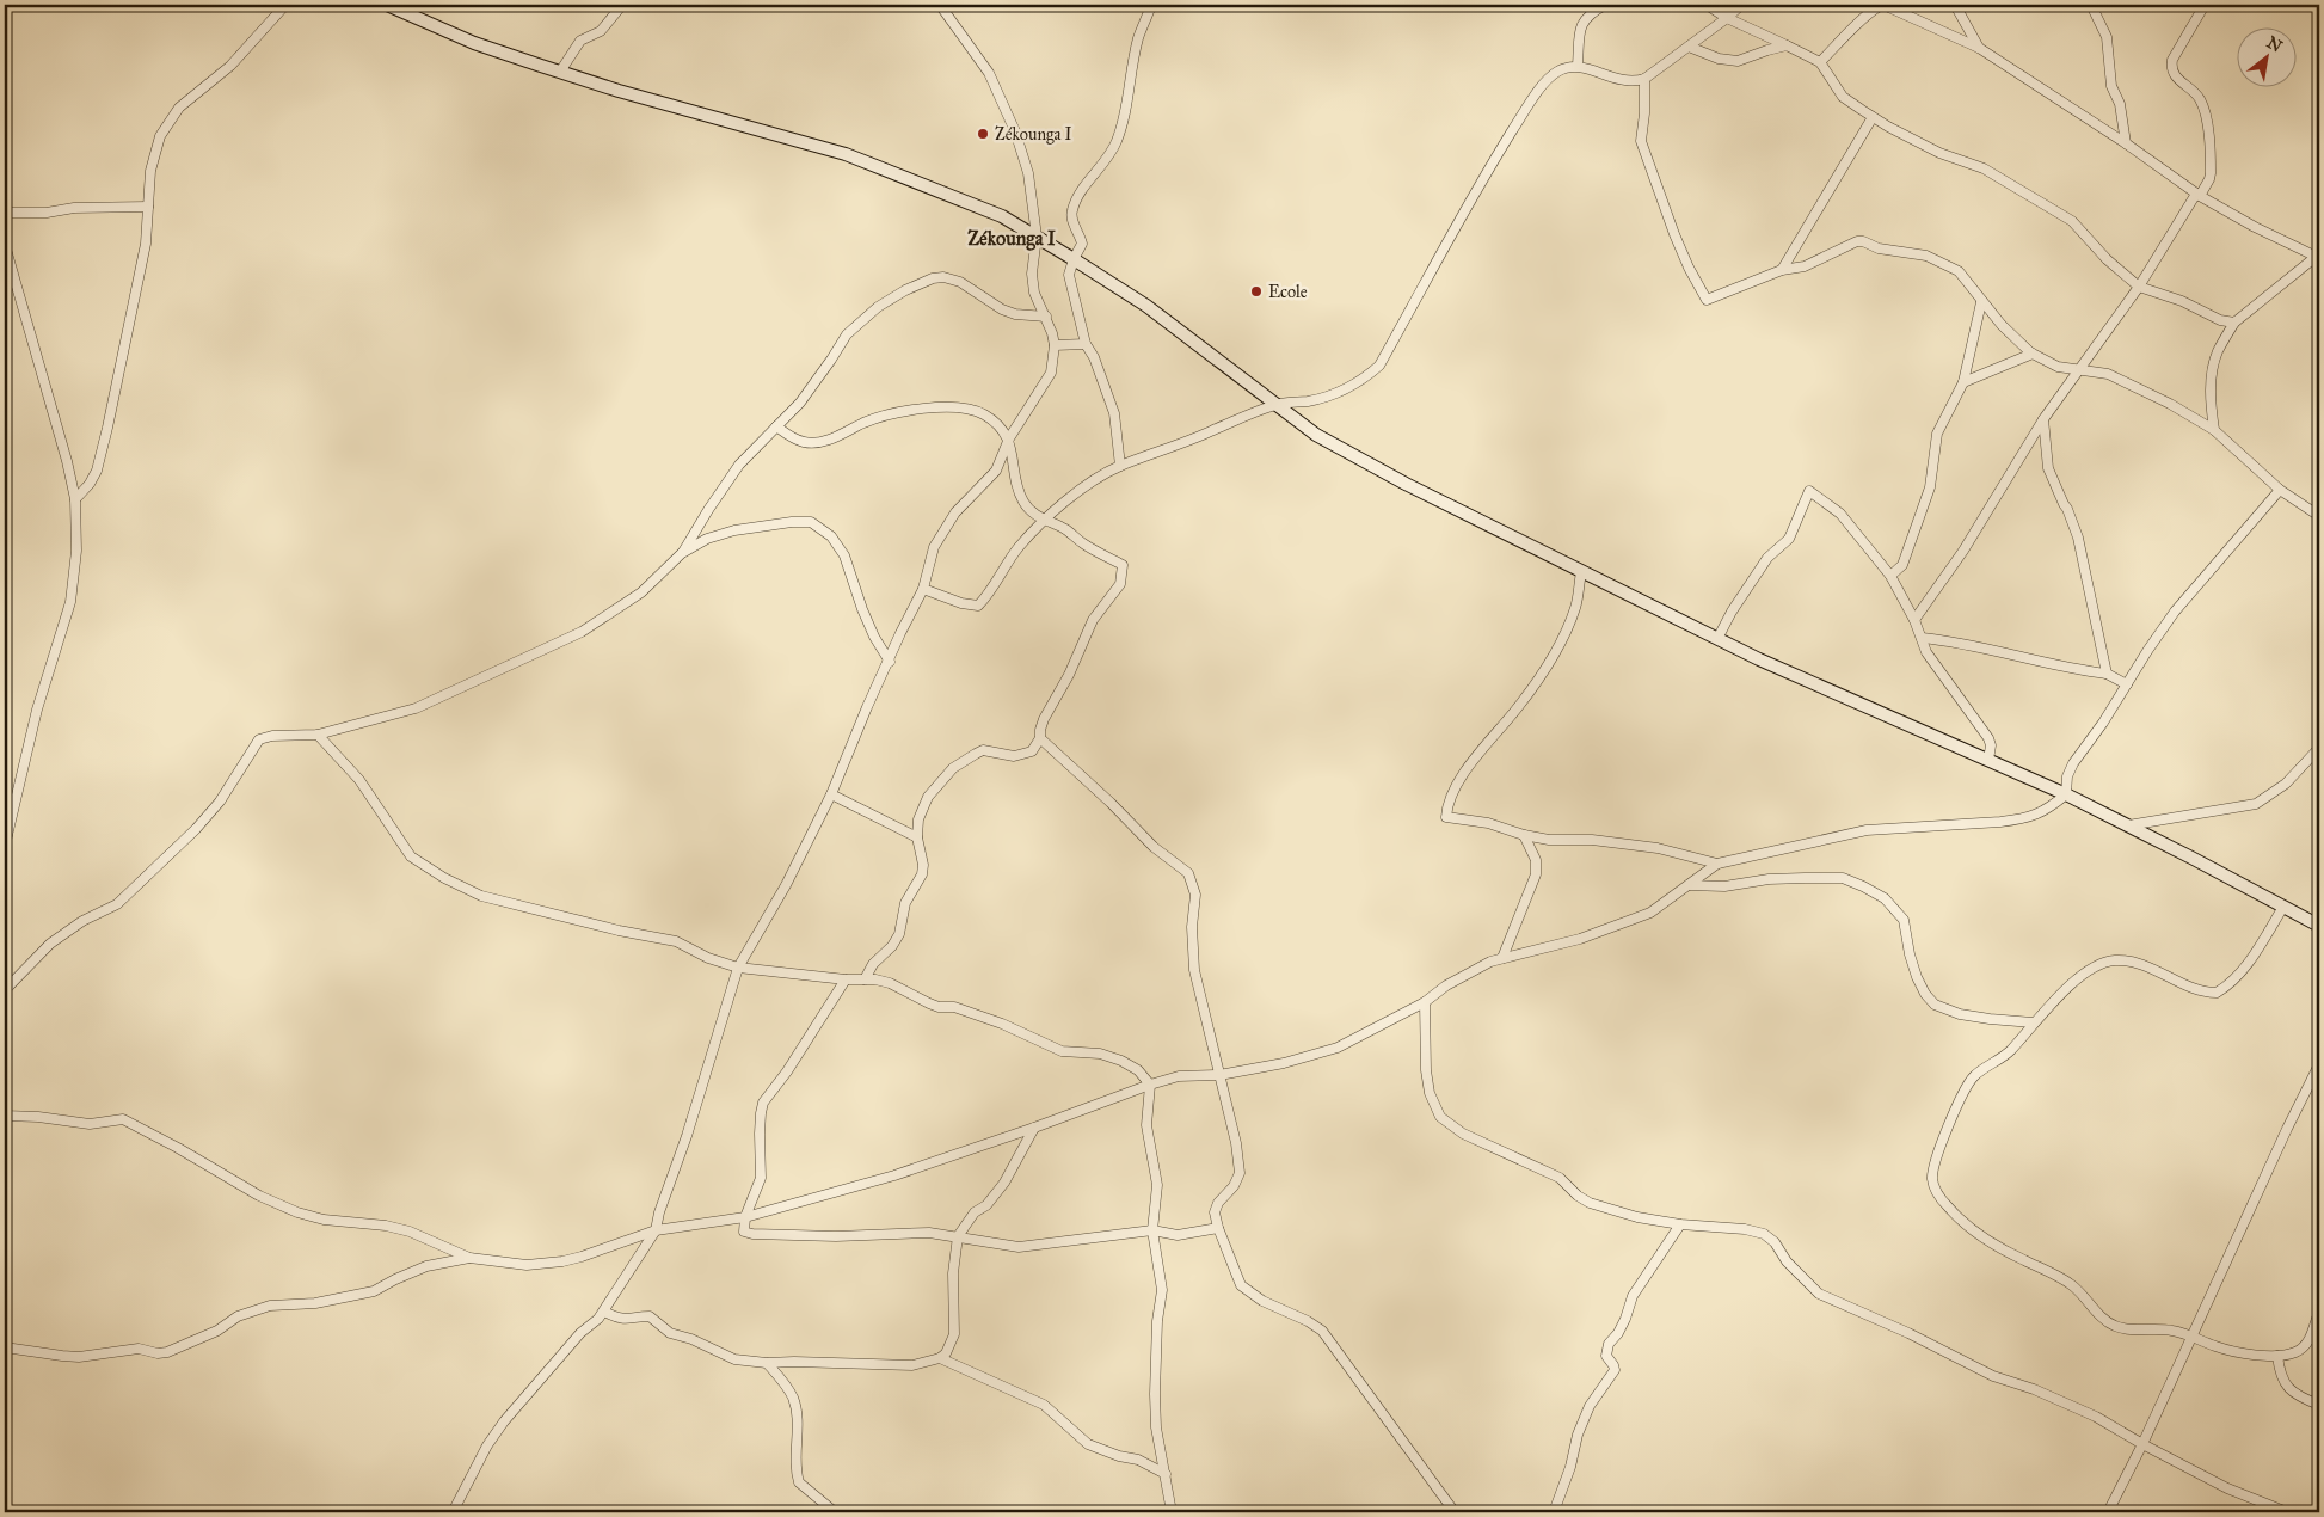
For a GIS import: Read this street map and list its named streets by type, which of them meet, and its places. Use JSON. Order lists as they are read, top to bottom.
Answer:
{
  "districts": ["Zékounga I"],
  "places": ["Zékounga I", "Ecole"],
  "north": "top right"
}
